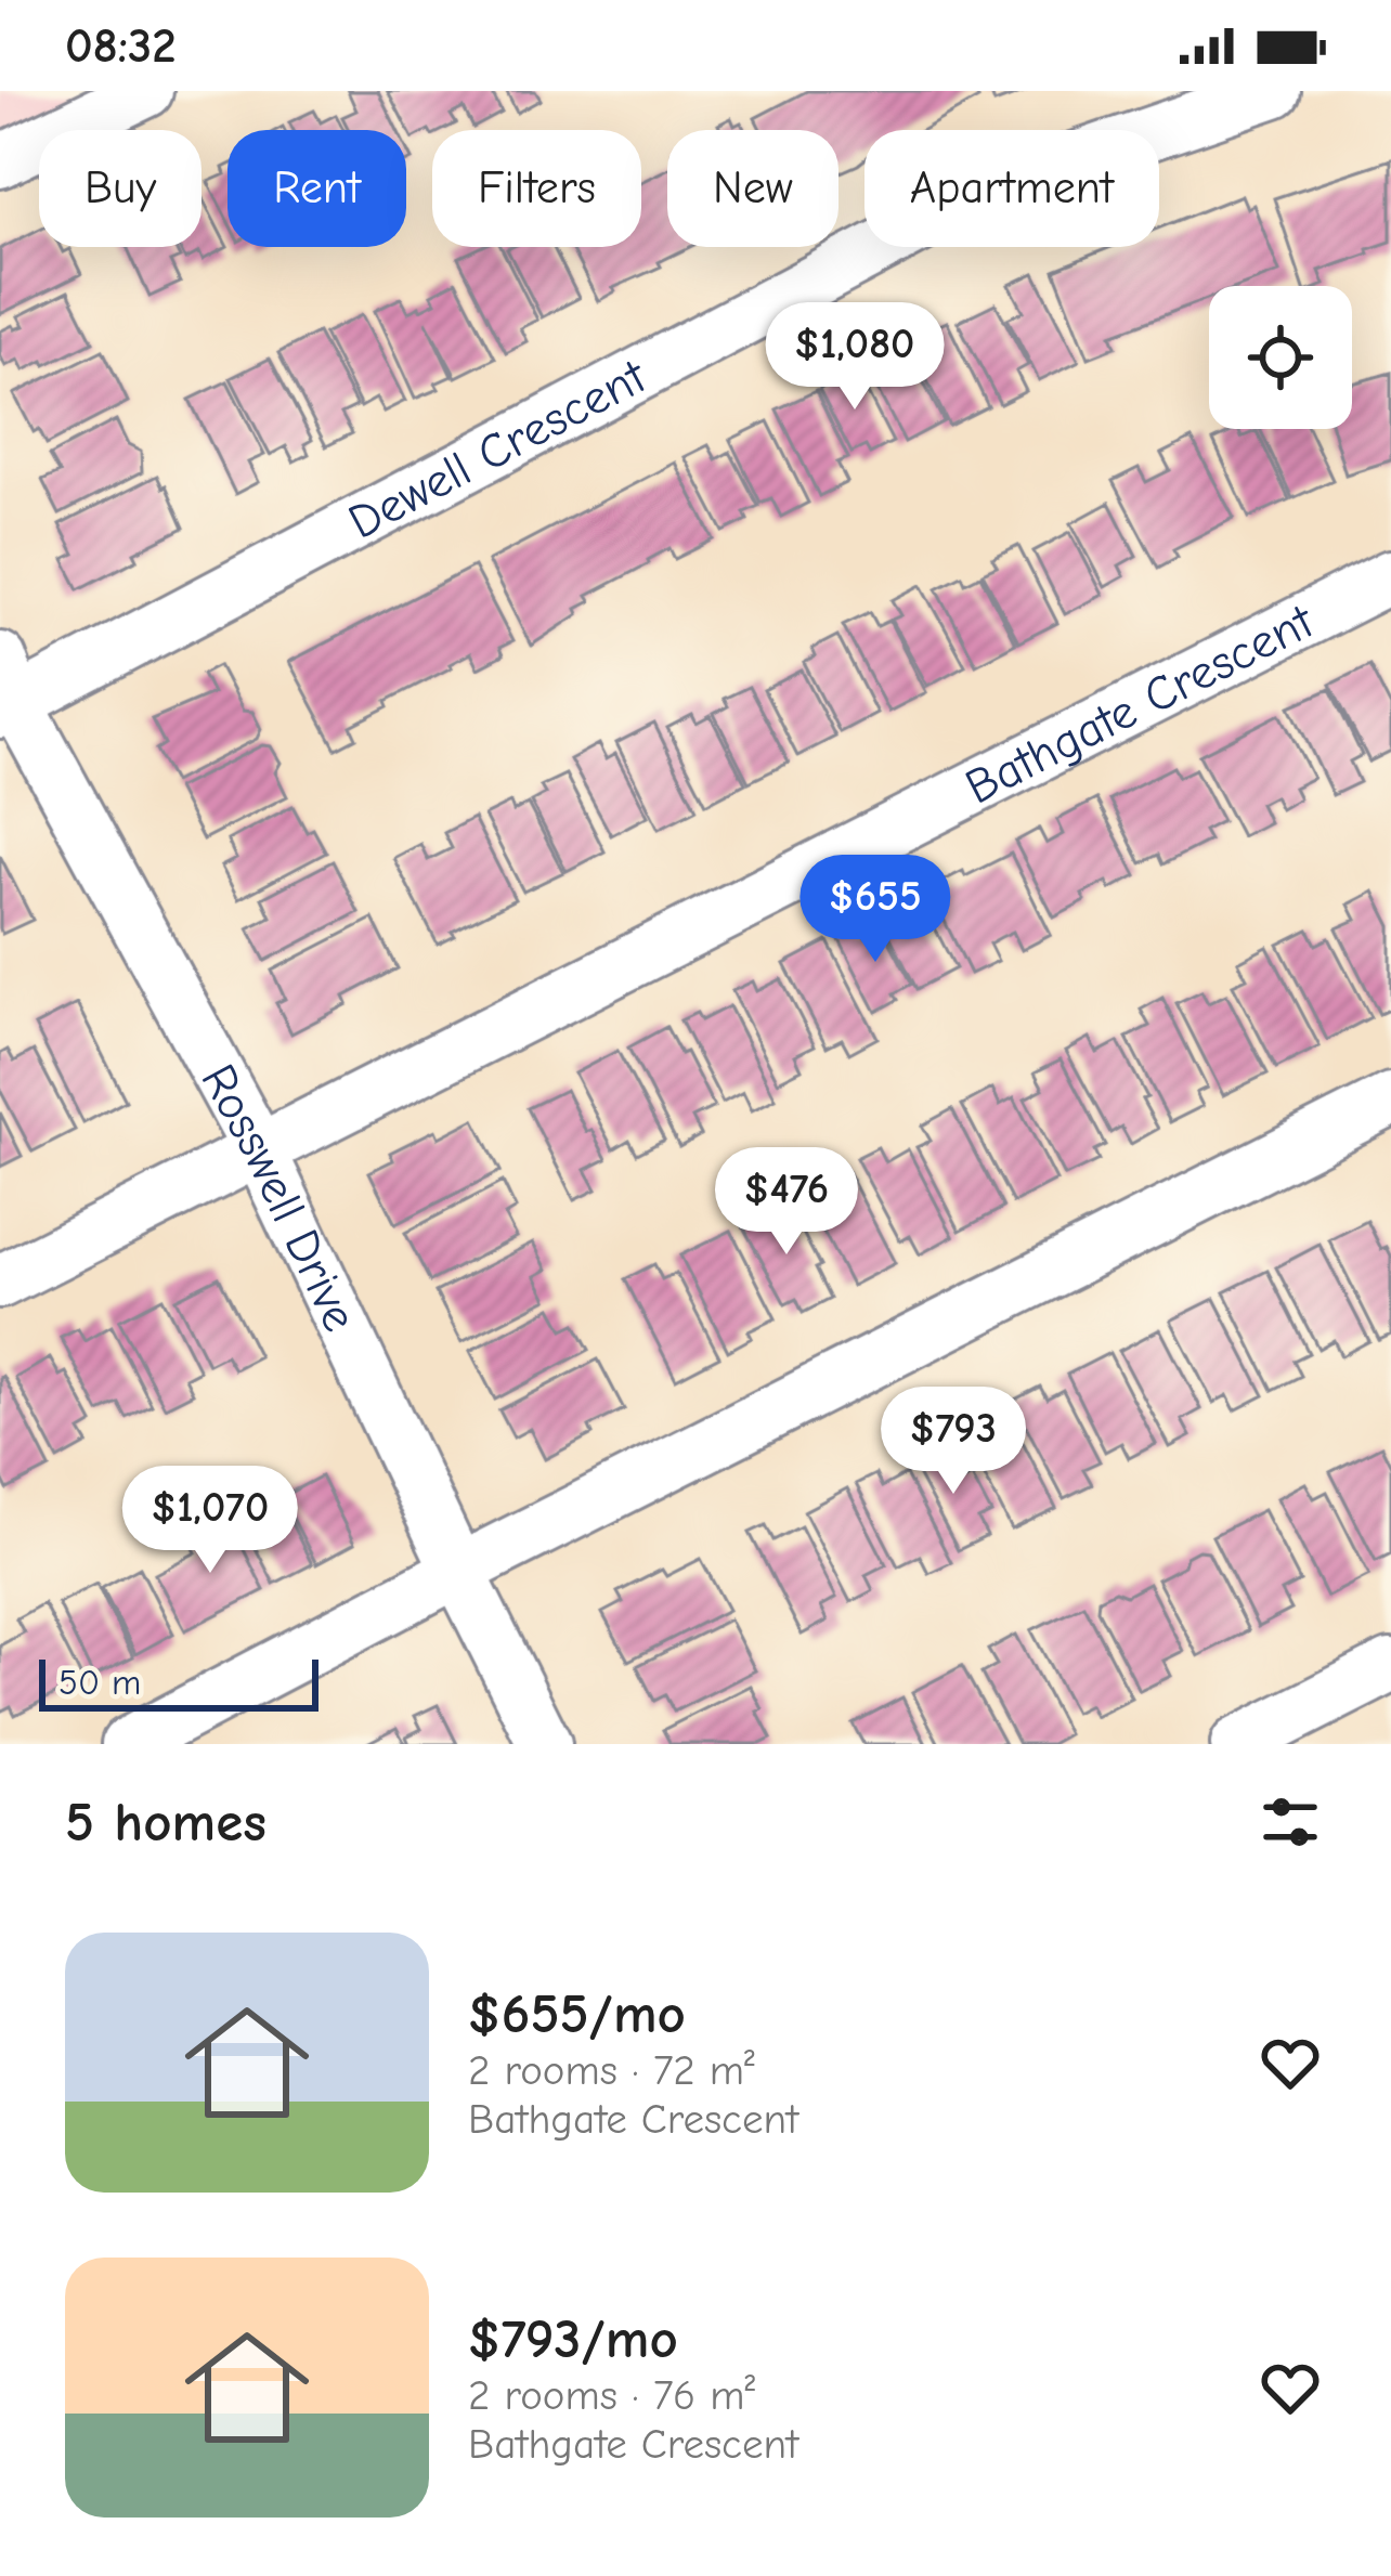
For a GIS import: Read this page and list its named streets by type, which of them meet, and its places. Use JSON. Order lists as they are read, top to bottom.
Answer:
{
  "streets": {
    "street": ["Dewell Crescent", "Bathgate Crescent", "Rosswell Drive"]
  },
  "crossings": [
    ["Dewell Crescent", "Rosswell Drive"],
    ["Bathgate Crescent", "Rosswell Drive"]
  ],
  "scale_bar": "50 m",
  "page": {
    "status": "08:32",
    "chip": [
      "Buy",
      "Rent",
      "Filters",
      "New",
      "Apartment"
    ],
    "price": [
      "$1,080",
      "$655",
      "$476",
      "$793",
      "$1,070"
    ],
    "scale": "50 m",
    "heading": "5 homes",
    "list": [
      {
        "name": "$655/mo",
        "note": "2 rooms · 72 m² · Bathgate Crescent"
      },
      {
        "name": "$793/mo",
        "note": "2 rooms · 76 m² · Bathgate Crescent"
      }
    ]
  }
}
